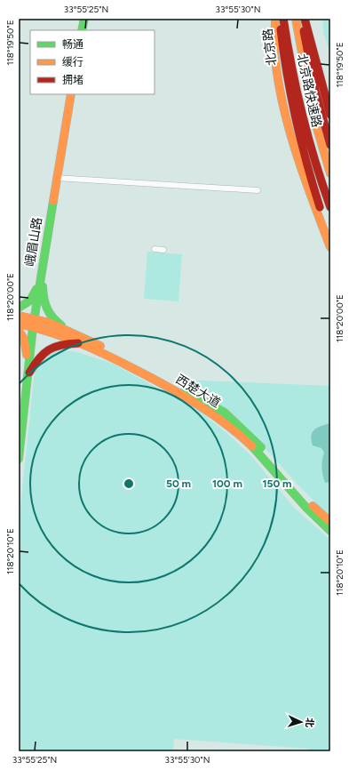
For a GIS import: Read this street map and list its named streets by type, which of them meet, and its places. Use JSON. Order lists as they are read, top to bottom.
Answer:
{
  "streets": {
    "main road": [
      "北京路",
      "北京路快速路",
      "峨眉山路",
      "西楚大道"
    ]
  },
  "crossings": [
    ["峨眉山路", "西楚大道"]
  ],
  "legend": ["畅通", "缓行", "拥堵"],
  "north": "right",
  "coordinates": [
    "33°55'25\"N",
    "33°55'30\"N",
    "118°19'50\"E",
    "118°20'00\"E",
    "118°20'10\"E"
  ],
  "rings": ["50 m", "100 m", "150 m"]
}
